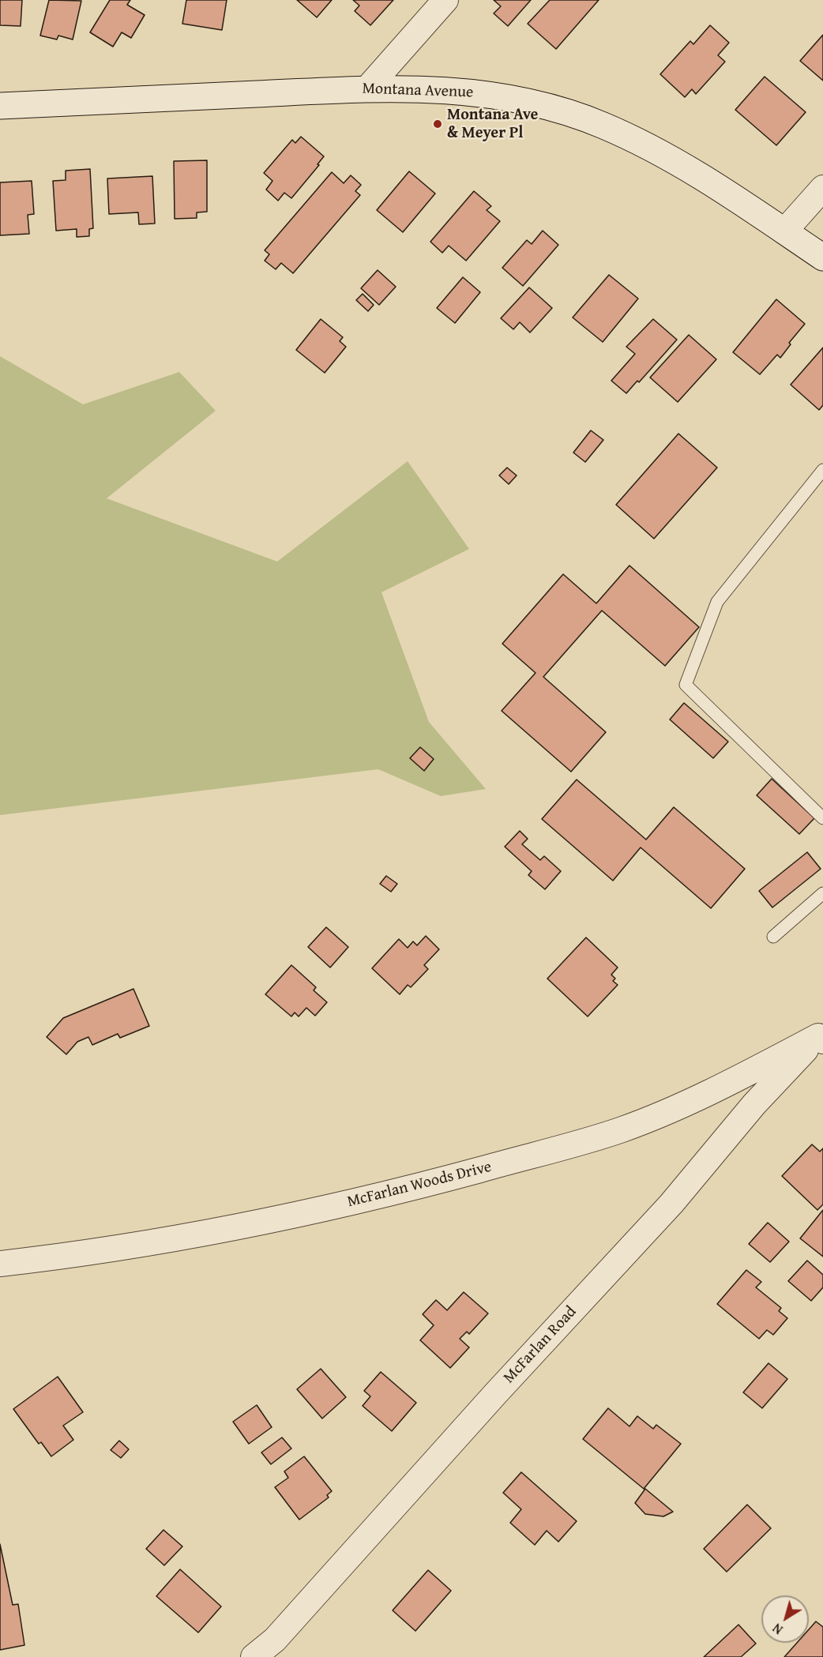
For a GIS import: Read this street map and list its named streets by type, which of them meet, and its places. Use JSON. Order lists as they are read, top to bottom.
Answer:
{
  "streets": {
    "street": ["Montana Avenue", "McFarlan Woods Drive", "McFarlan Road"]
  },
  "crossings": [
    ["McFarlan Woods Drive", "McFarlan Road"]
  ],
  "places": ["Montana Ave & Meyer Pl"],
  "north": "bottom left"
}
